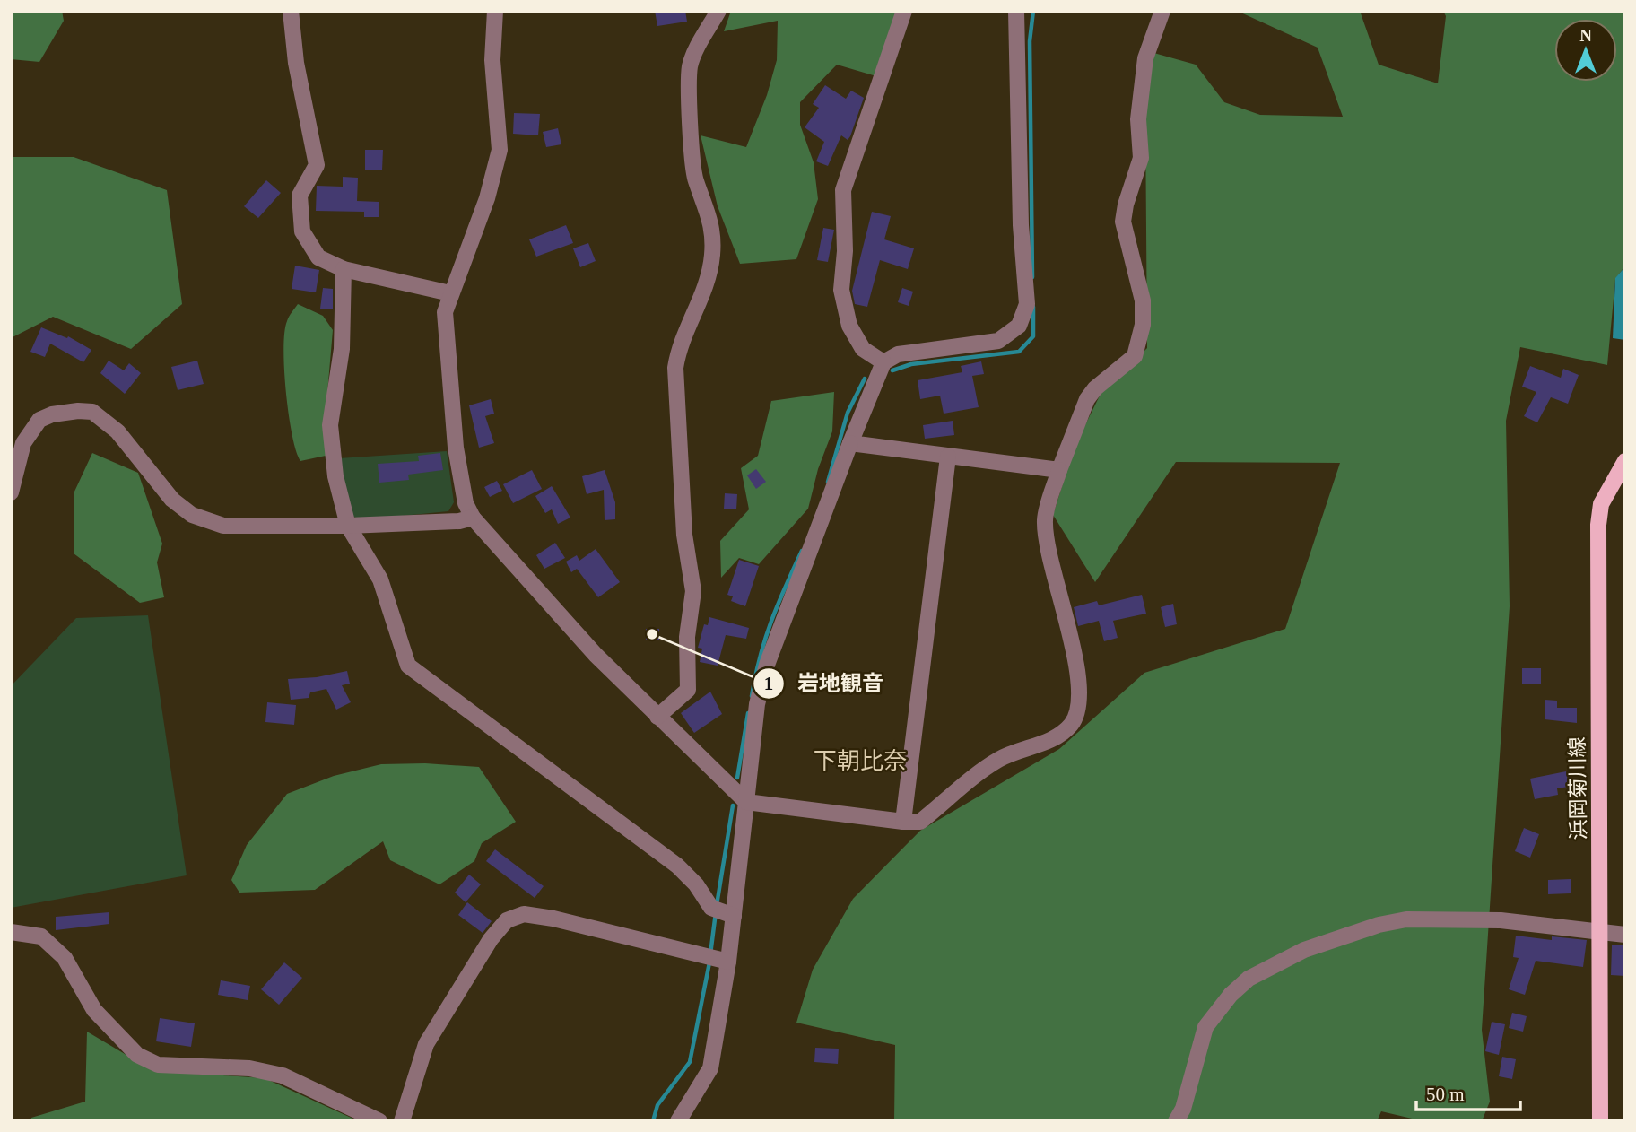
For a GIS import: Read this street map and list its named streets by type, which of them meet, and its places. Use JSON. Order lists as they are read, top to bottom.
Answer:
{
  "streets": {
    "main road": ["浜岡菊川線"]
  },
  "districts": ["下朝比奈"],
  "places": ["岩地観音"],
  "scale_bar": "50 m",
  "north": "top"
}
